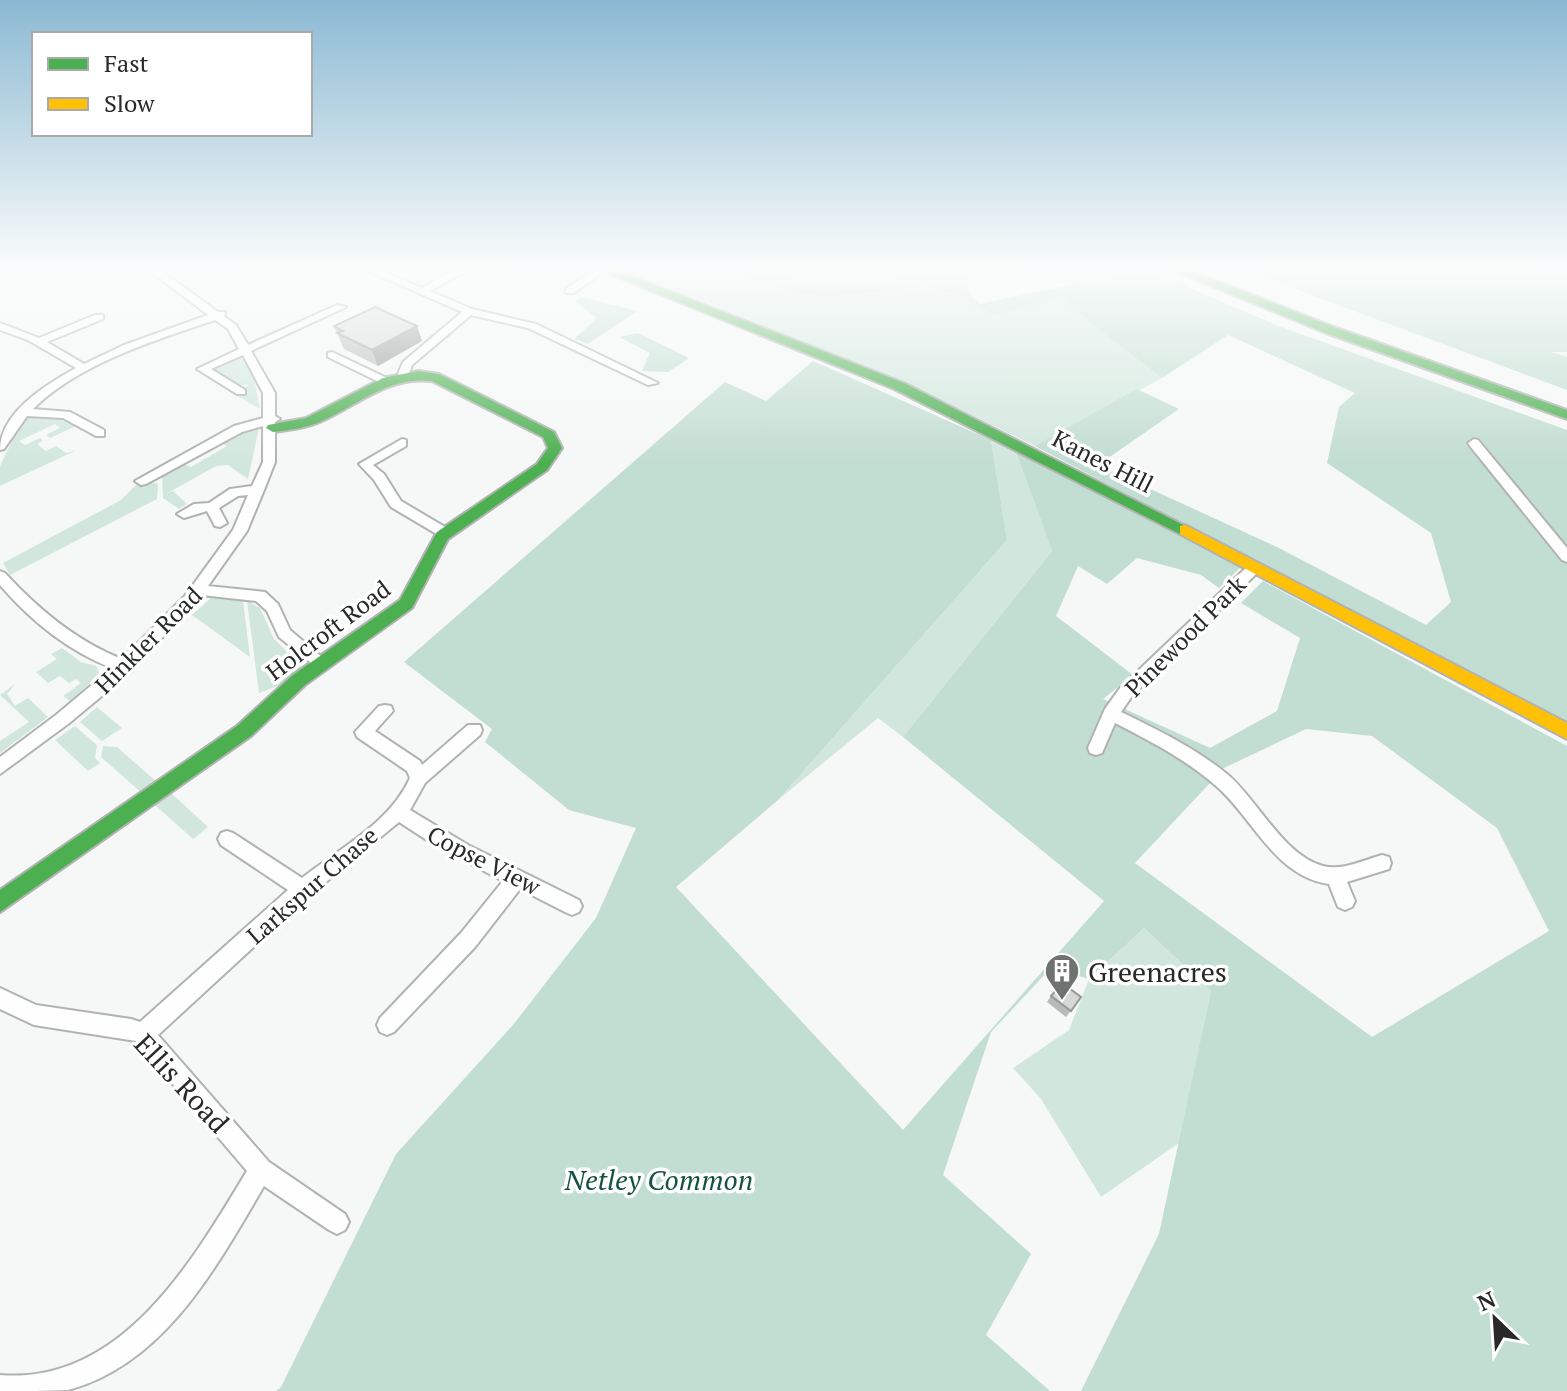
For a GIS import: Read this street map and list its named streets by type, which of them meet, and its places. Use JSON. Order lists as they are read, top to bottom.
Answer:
{
  "streets": {
    "main road": ["Kanes Hill", "Holcroft Road"],
    "street": [
      "Pinewood Park",
      "Hinkler Road",
      "Copse View",
      "Larkspur Chase",
      "Ellis Road"
    ]
  },
  "crossings": [
    ["Kanes Hill", "Pinewood Park"],
    ["Copse View", "Larkspur Chase"],
    ["Larkspur Chase", "Ellis Road"]
  ],
  "parks": ["Netley Common"],
  "places": {
    "building": ["Greenacres"]
  },
  "legend": ["Fast", "Slow"],
  "north": "top left"
}
